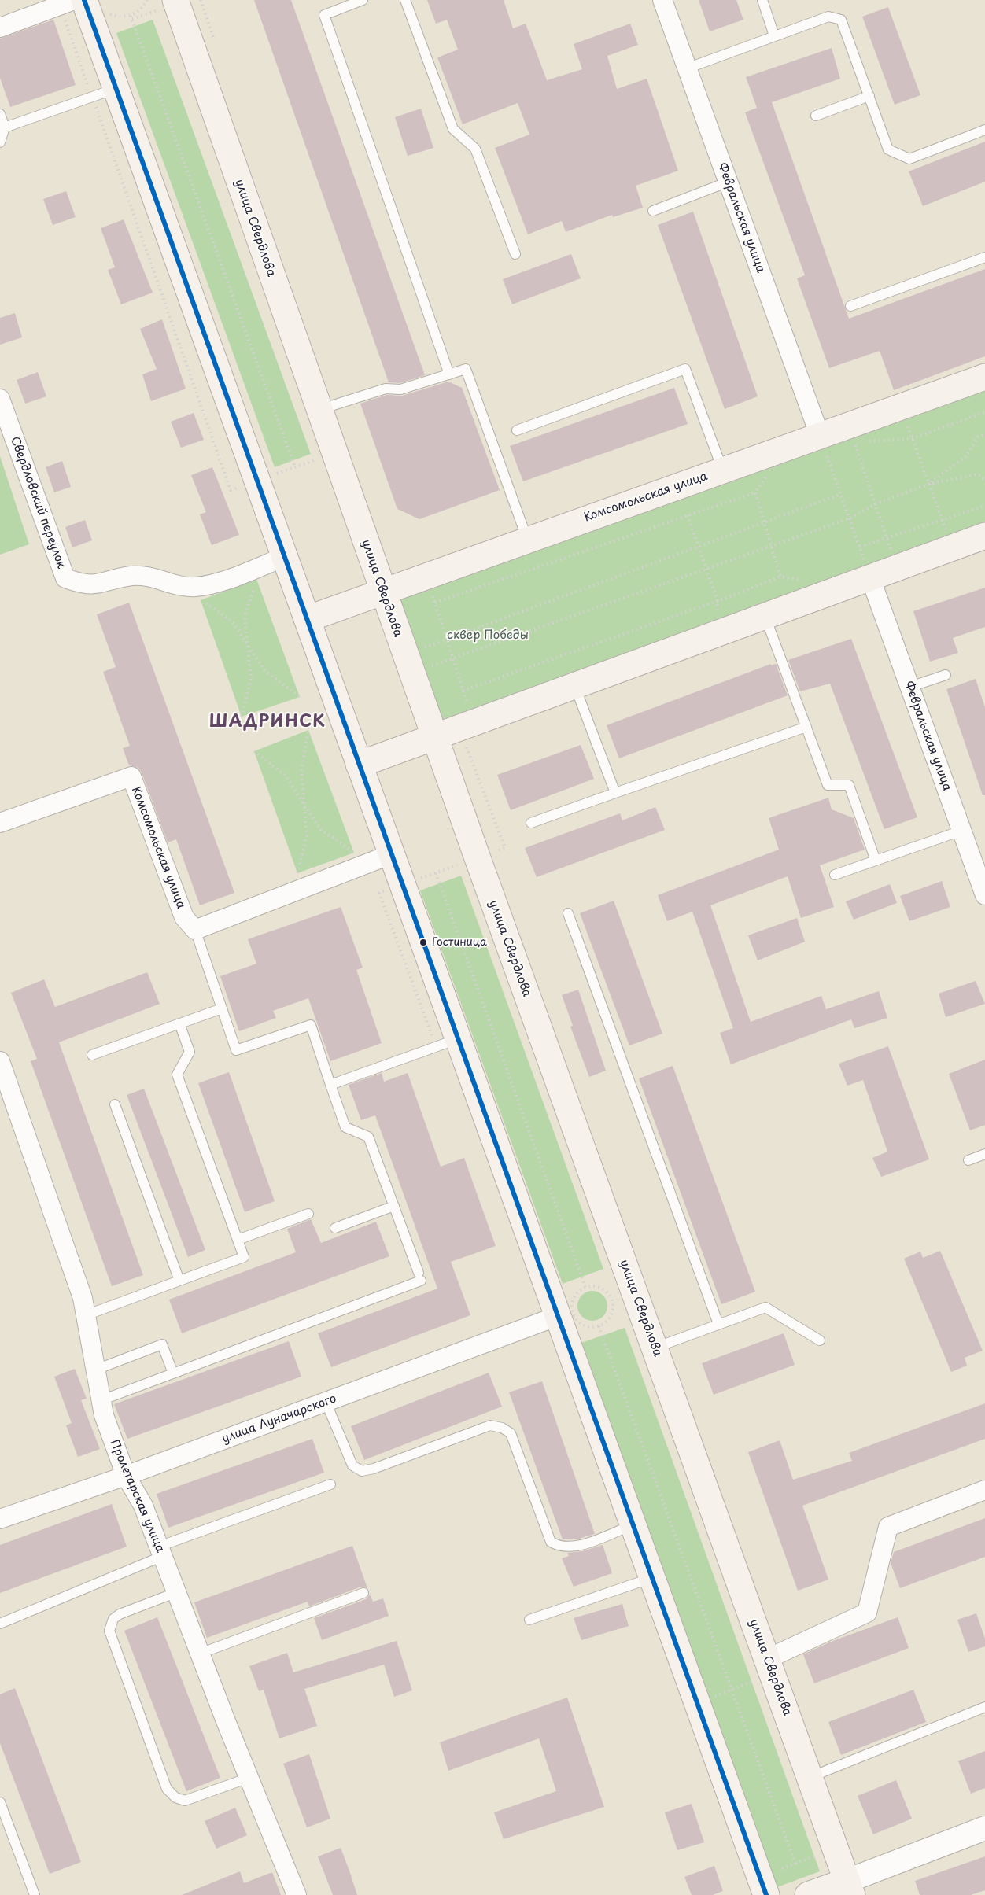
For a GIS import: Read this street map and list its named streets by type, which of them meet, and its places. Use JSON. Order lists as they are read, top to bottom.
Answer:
{
  "streets": {
    "main road": ["улица Свердлова", "Комсомольская улица"],
    "street": [
      "Февральская улица",
      "Свердловский переулок",
      "улица Луначарского",
      "Пролетарская улица"
    ]
  },
  "crossings": [
    ["Февральская улица", "Комсомольская улица"],
    ["улица Свердлова", "Комсомольская улица"],
    ["улица Луначарского", "Пролетарская улица"]
  ],
  "districts": ["ШАДРИНСК"],
  "parks": ["сквер Победы"],
  "places": ["Гостиница"]
}
